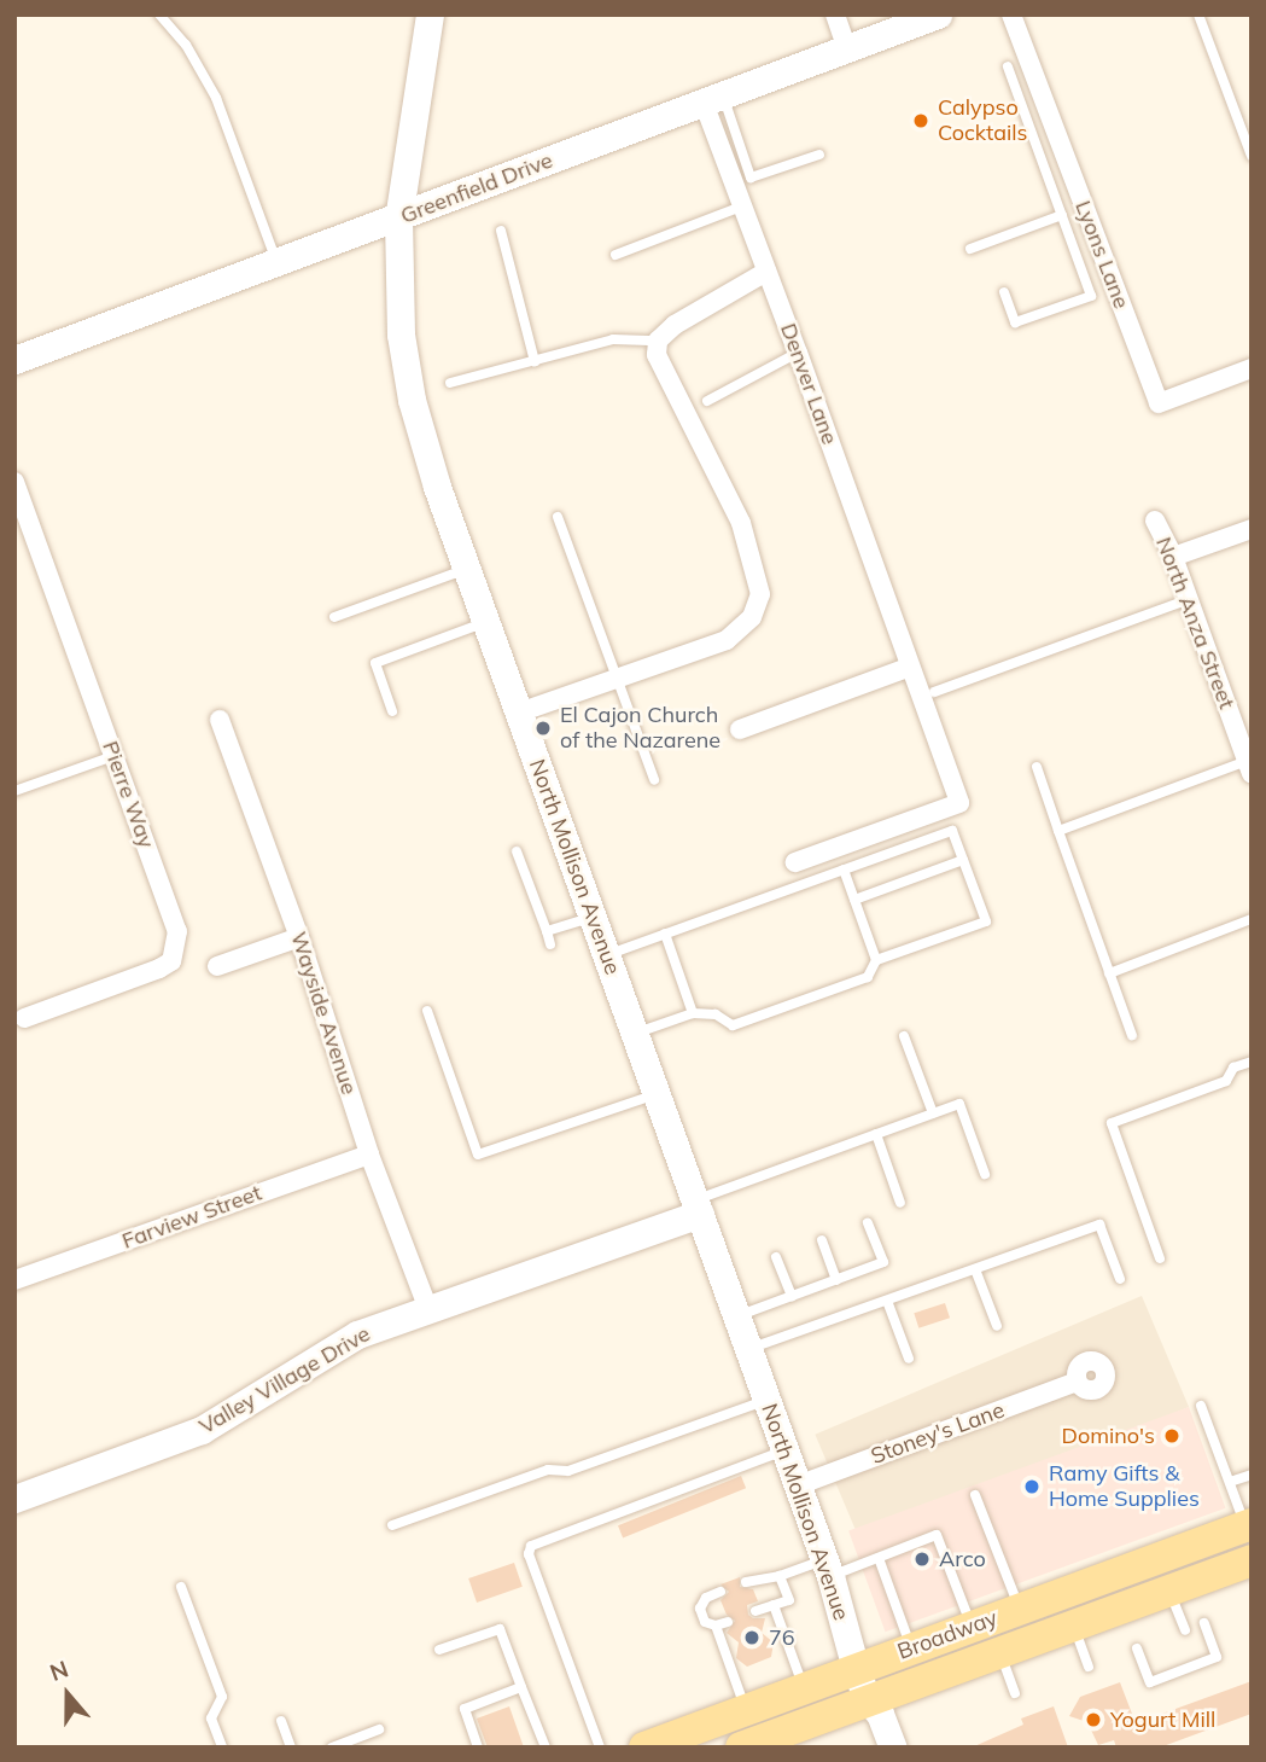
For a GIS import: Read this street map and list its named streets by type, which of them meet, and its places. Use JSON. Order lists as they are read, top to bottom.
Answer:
{
  "streets": {
    "main road": [
      "Greenfield Drive",
      "North Mollison Avenue",
      "Valley Village Drive",
      "Broadway"
    ],
    "street": [
      "Lyons Lane",
      "Denver Lane",
      "North Anza Street",
      "Pierre Way",
      "Wayside Avenue",
      "Farview Street",
      "Stoney's Lane"
    ]
  },
  "crossings": [
    ["Greenfield Drive", "Denver Lane"],
    ["Greenfield Drive", "North Mollison Avenue"],
    ["North Mollison Avenue", "Valley Village Drive"],
    ["North Mollison Avenue", "Stoney's Lane"],
    ["North Mollison Avenue", "Broadway"],
    ["Wayside Avenue", "Farview Street"],
    ["Wayside Avenue", "Valley Village Drive"]
  ],
  "places": [
    "Calypso Cocktails",
    "El Cajon Church of the Nazarene",
    "Domino's",
    "Ramy Gifts & Home Supplies",
    "Arco",
    "76",
    "Yogurt Mill"
  ],
  "north": "top"
}
